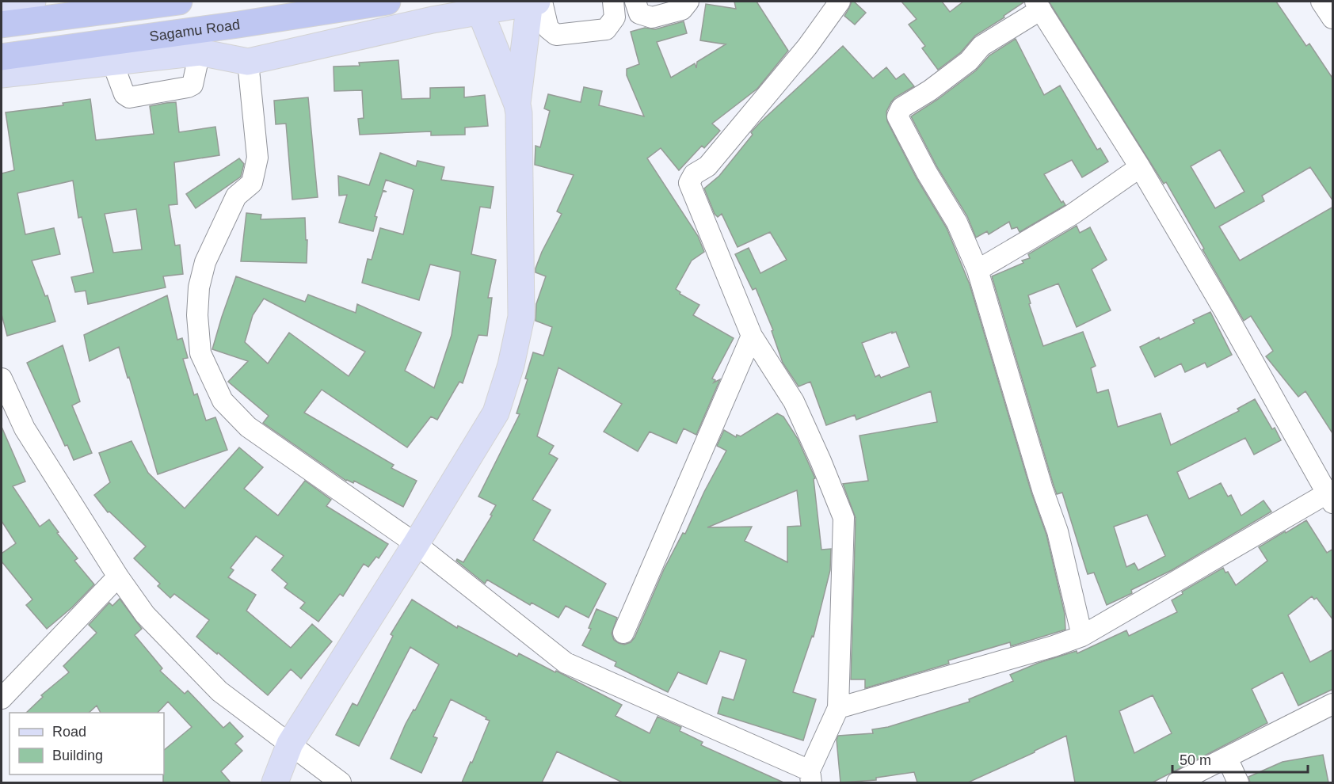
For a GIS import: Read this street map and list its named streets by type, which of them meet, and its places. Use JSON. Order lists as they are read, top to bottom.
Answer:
{
  "streets": {
    "highway": ["Sagamu Road"]
  },
  "legend": ["Road", "Building"],
  "scale_bar": "50 m"
}
